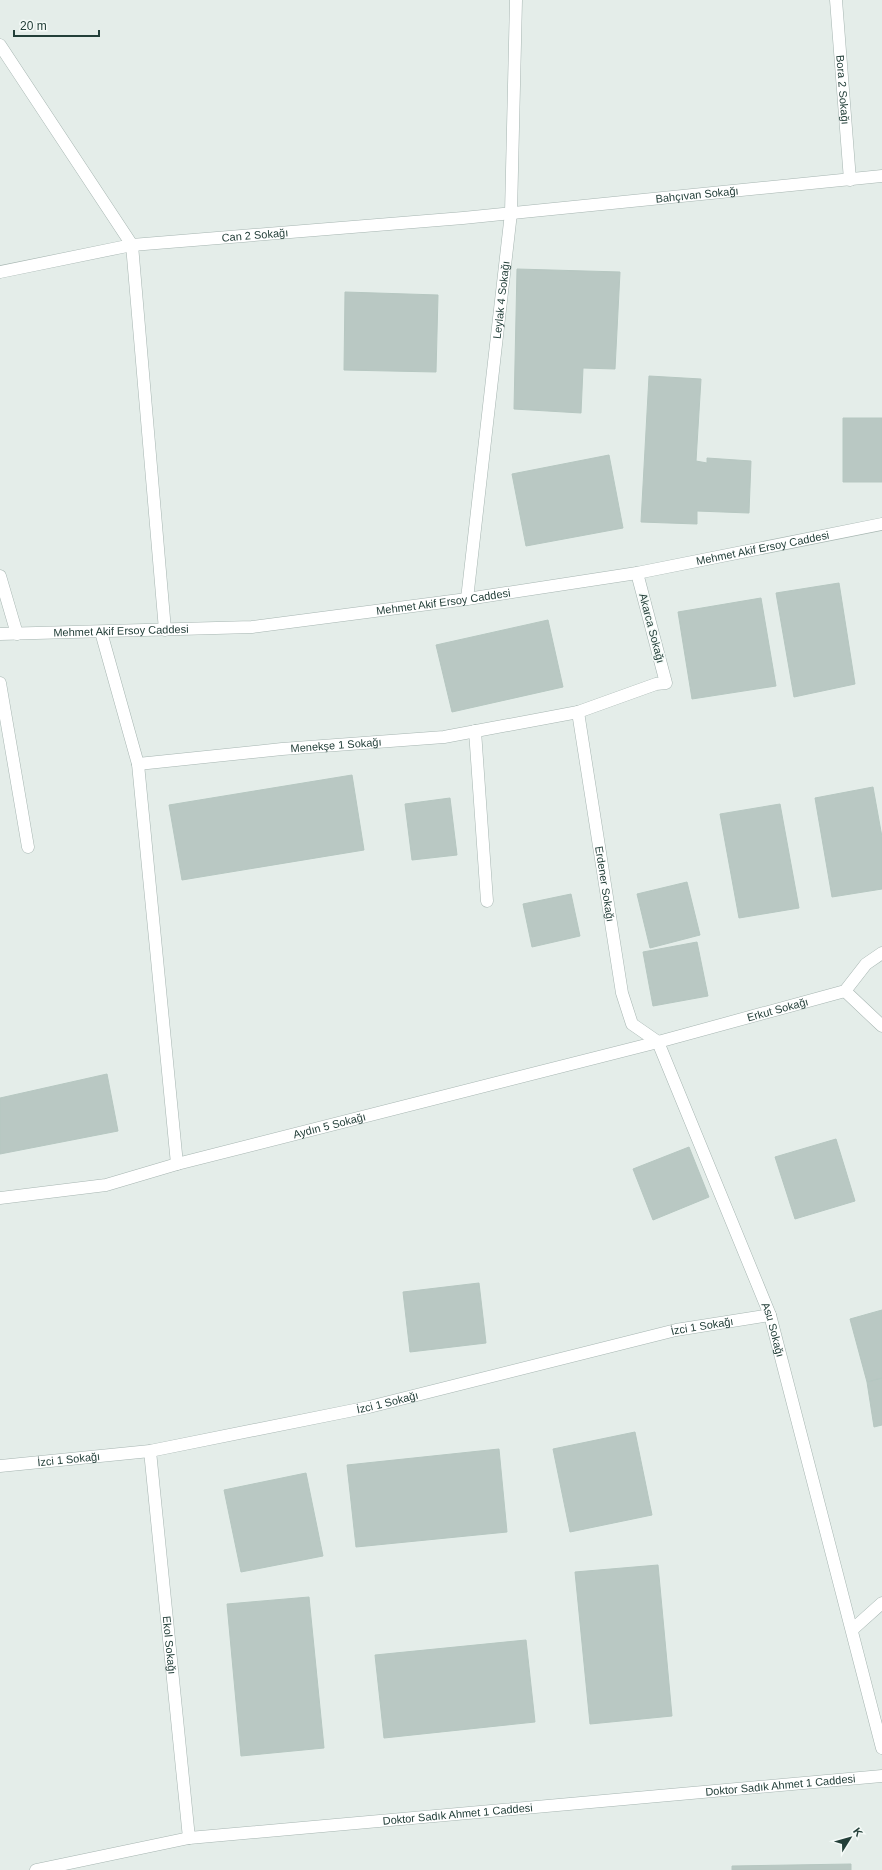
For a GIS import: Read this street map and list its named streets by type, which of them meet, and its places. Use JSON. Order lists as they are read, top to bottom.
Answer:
{
  "streets": {
    "street": [
      "Bora 2 Sokağı",
      "Bahçıvan Sokağı",
      "Can 2 Sokağı",
      "Leylak 4 Sokağı",
      "Mehmet Akif Ersoy Caddesi",
      "Akarca Sokağı",
      "Menekşe 1 Sokağı",
      "Erdener Sokağı",
      "Erkut Sokağı",
      "Aydın 5 Sokağı",
      "İzci 1 Sokağı",
      "Asu Sokağı",
      "Ekol Sokağı",
      "Doktor Sadık Ahmet 1 Caddesi"
    ]
  },
  "crossings": [
    ["Bora 2 Sokağı", "Bahçıvan Sokağı"],
    ["Bahçıvan Sokağı", "Can 2 Sokağı"],
    ["Bahçıvan Sokağı", "Leylak 4 Sokağı"],
    ["Can 2 Sokağı", "Leylak 4 Sokağı"],
    ["Leylak 4 Sokağı", "Mehmet Akif Ersoy Caddesi"],
    ["Mehmet Akif Ersoy Caddesi", "Akarca Sokağı"],
    ["Akarca Sokağı", "Menekşe 1 Sokağı"],
    ["Menekşe 1 Sokağı", "Erdener Sokağı"],
    ["Erdener Sokağı", "Erkut Sokağı"],
    ["Erdener Sokağı", "Aydın 5 Sokağı"],
    ["Erdener Sokağı", "Asu Sokağı"],
    ["Erkut Sokağı", "Aydın 5 Sokağı"],
    ["Erkut Sokağı", "Asu Sokağı"],
    ["Aydın 5 Sokağı", "Asu Sokağı"],
    ["İzci 1 Sokağı", "Asu Sokağı"],
    ["İzci 1 Sokağı", "Ekol Sokağı"],
    ["Ekol Sokağı", "Doktor Sadık Ahmet 1 Caddesi"]
  ],
  "scale_bar": "20 m",
  "north": "top right"
}
